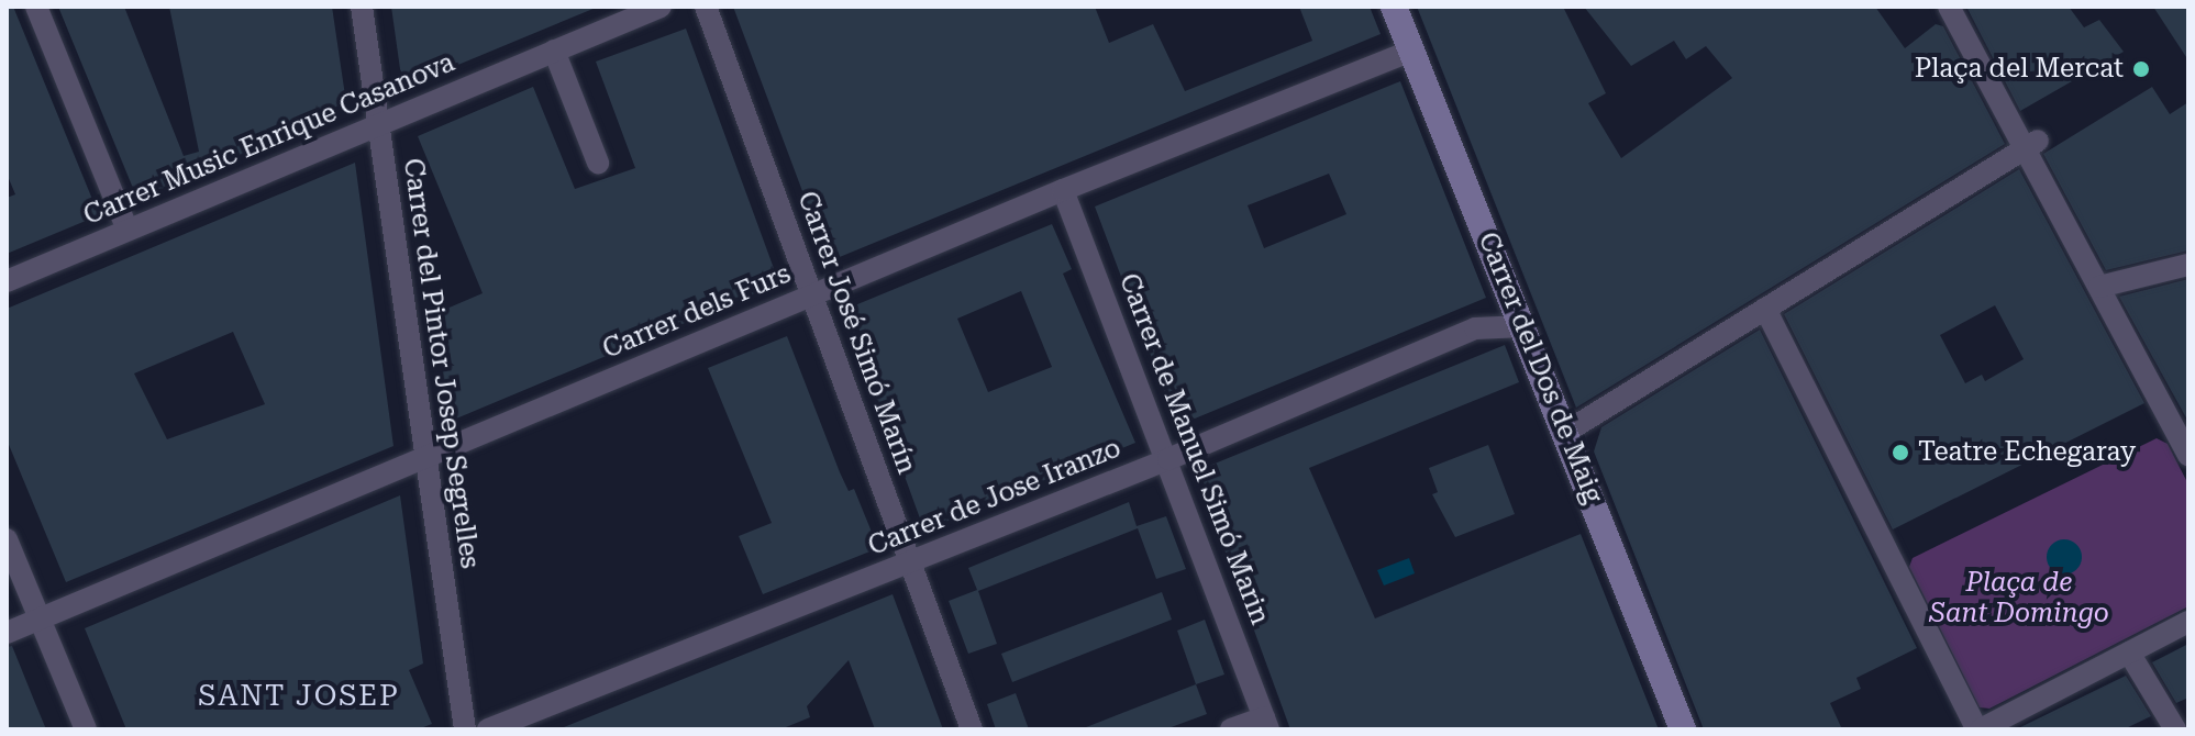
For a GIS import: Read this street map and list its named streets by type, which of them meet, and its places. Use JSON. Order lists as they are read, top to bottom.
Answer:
{
  "streets": {
    "street": [
      "Carrer Music Enrique Casanova",
      "Carrer dels Furs",
      "Carrer José Simó Marín",
      "Carrer del Pintor Josep Segrelles",
      "Carrer del Dos de Maig",
      "Carrer de Manuel Simó Marin",
      "Carrer de Jose Iranzo"
    ]
  },
  "crossings": [
    ["Carrer Music Enrique Casanova", "Carrer del Pintor Josep Segrelles"],
    ["Carrer dels Furs", "Carrer José Simó Marín"],
    ["Carrer dels Furs", "Carrer del Pintor Josep Segrelles"],
    ["Carrer dels Furs", "Carrer del Dos de Maig"],
    ["Carrer dels Furs", "Carrer de Manuel Simó Marin"],
    ["Carrer José Simó Marín", "Carrer de Jose Iranzo"],
    ["Carrer del Dos de Maig", "Carrer de Jose Iranzo"],
    ["Carrer de Manuel Simó Marin", "Carrer de Jose Iranzo"]
  ],
  "districts": ["SANT JOSEP"],
  "parks": ["Plaça de Sant Domingo"],
  "places": ["Plaça del Mercat", "Teatre Echegaray"]
}
